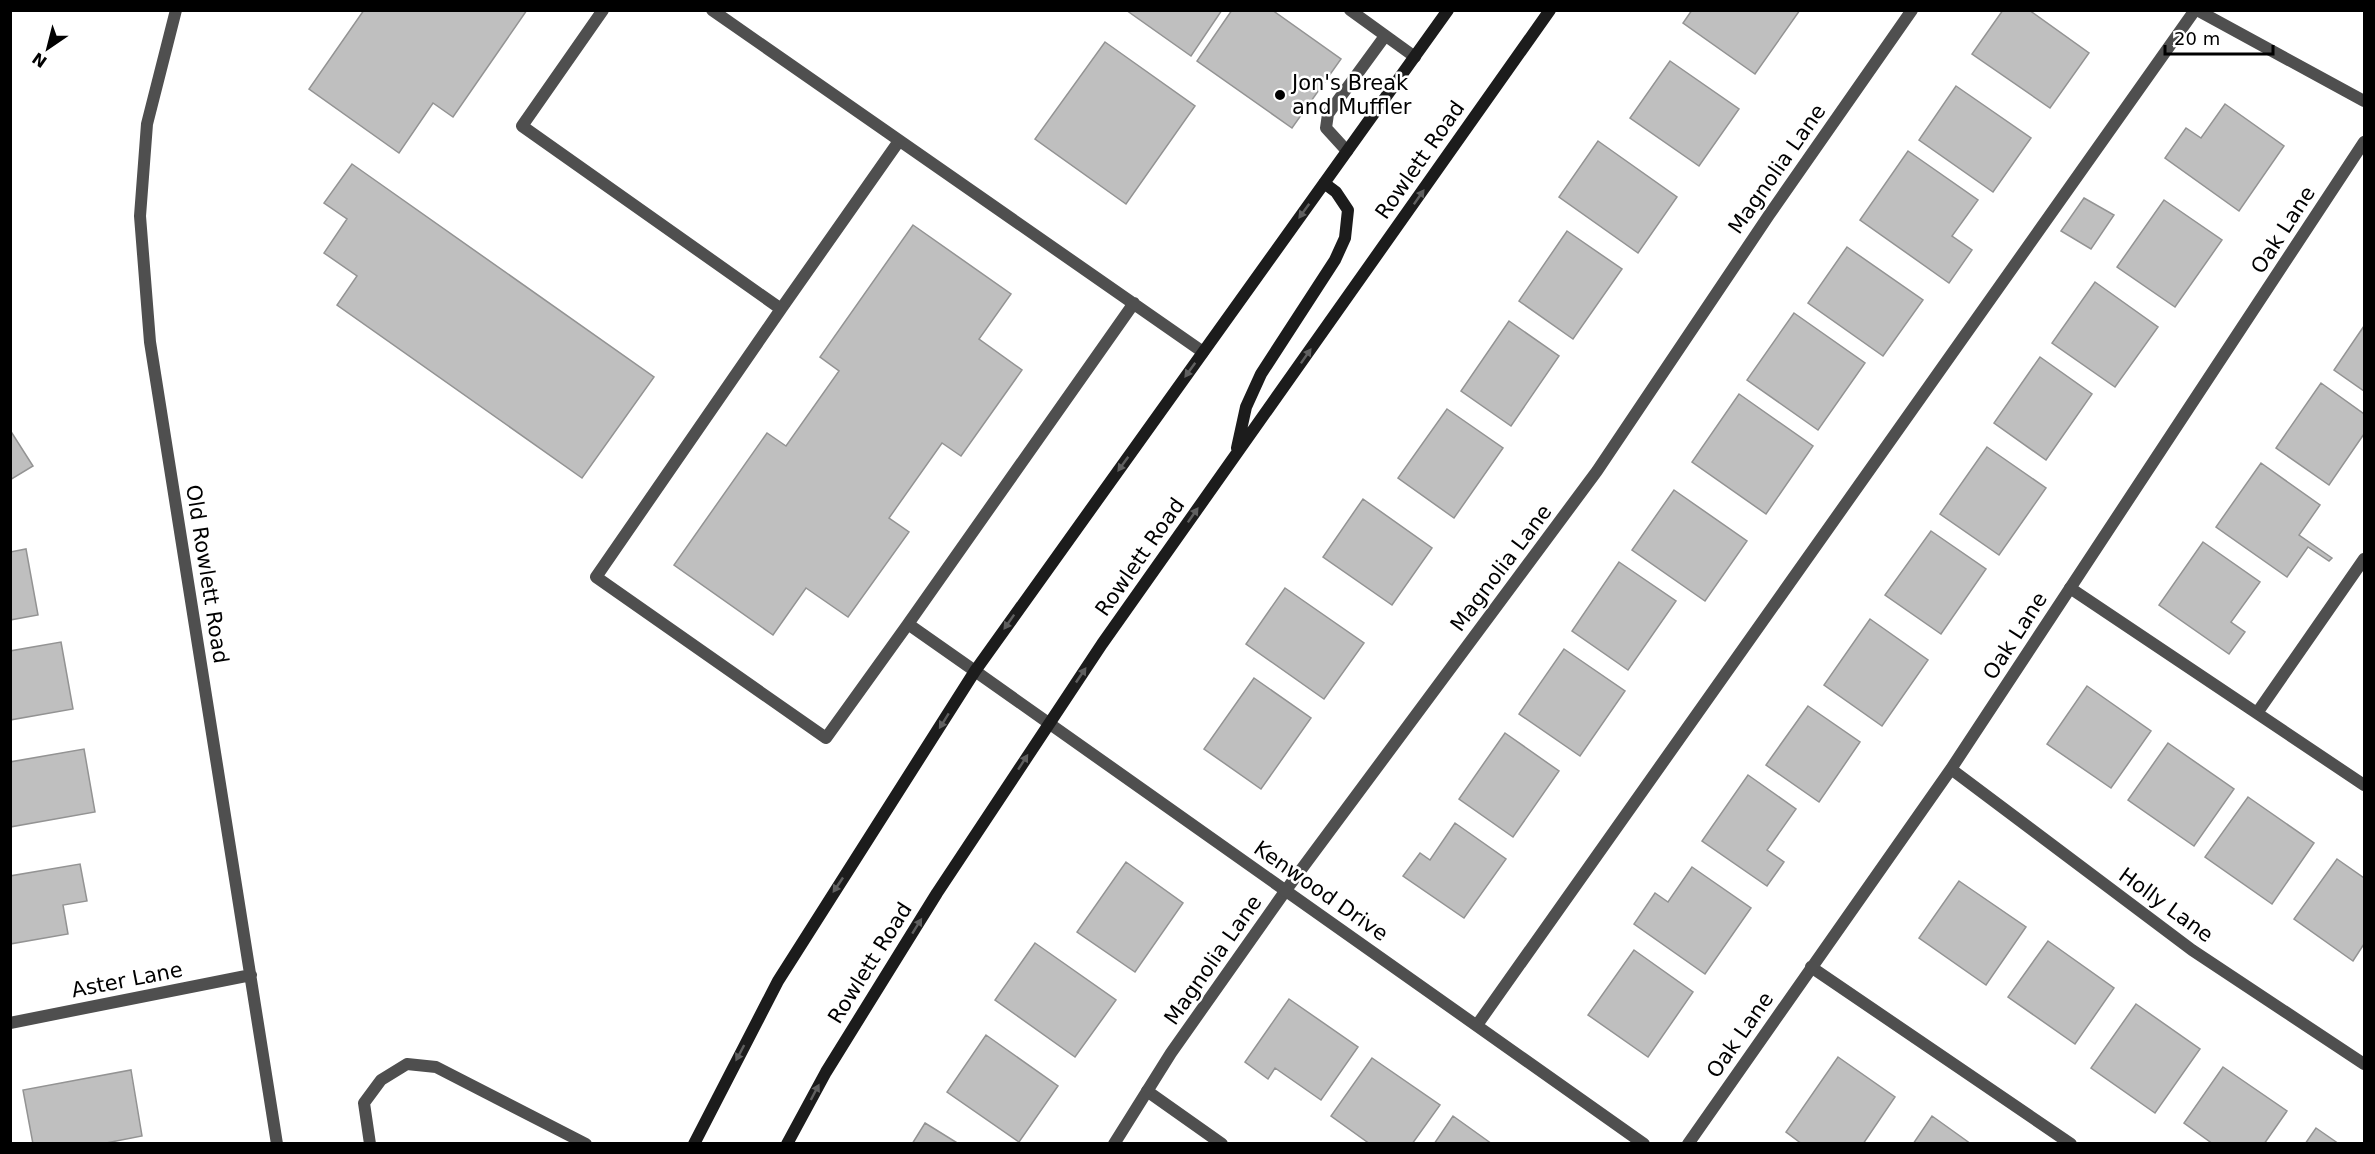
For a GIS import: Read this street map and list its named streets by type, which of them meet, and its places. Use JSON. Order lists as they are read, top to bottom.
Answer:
{
  "streets": {
    "main road": ["Rowlett Road"],
    "street": [
      "Magnolia Lane",
      "Oak Lane",
      "Old Rowlett Road",
      "Kenwood Drive",
      "Holly Lane",
      "Aster Lane"
    ]
  },
  "crossings": [
    ["Rowlett Road", "Kenwood Drive"],
    ["Magnolia Lane", "Kenwood Drive"],
    ["Oak Lane", "Holly Lane"],
    ["Old Rowlett Road", "Aster Lane"]
  ],
  "places": ["Jon's Break and Muffler"],
  "scale_bar": "20 m",
  "north": "bottom left"
}
